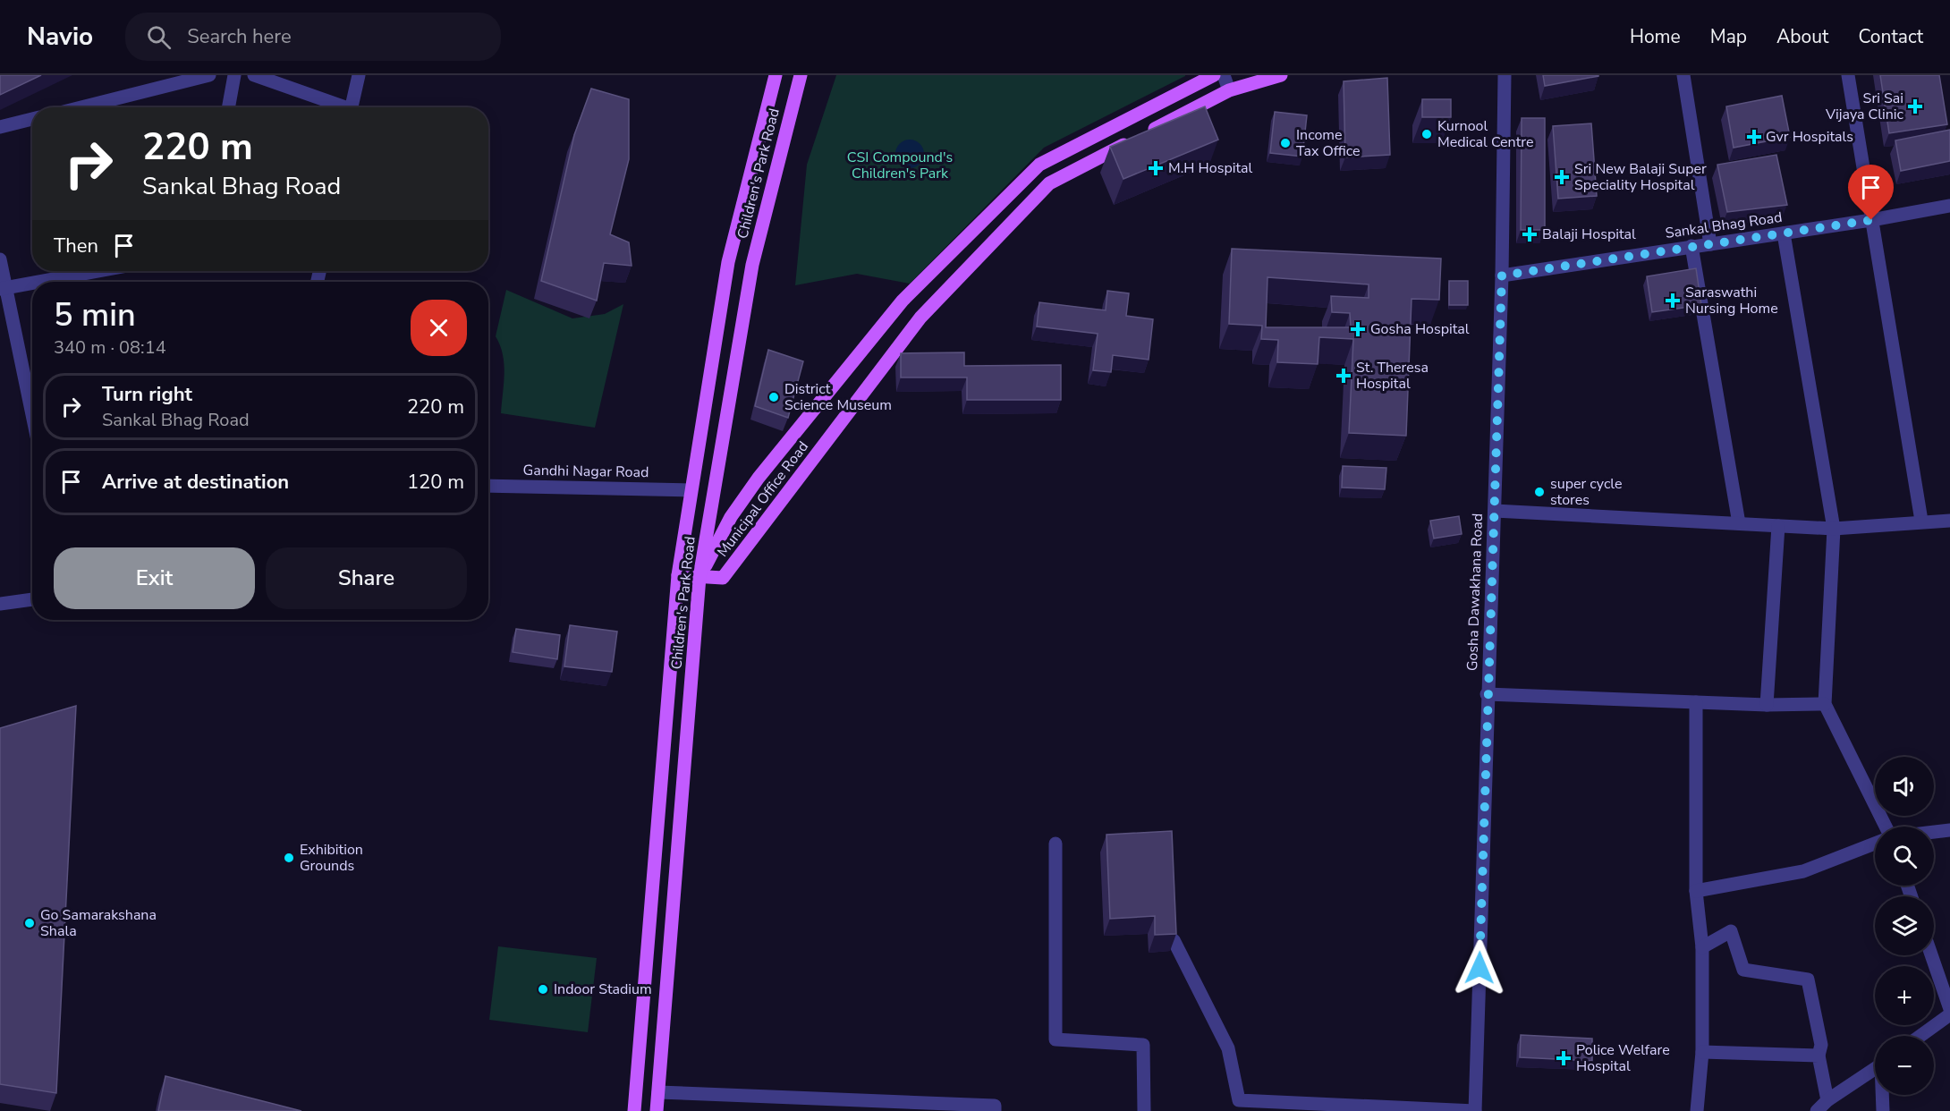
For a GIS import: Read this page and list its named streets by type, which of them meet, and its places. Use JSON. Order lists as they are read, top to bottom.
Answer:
{
  "streets": {
    "main road": ["Children's Park Road", "Municipal Office Road"],
    "street": ["Sankal Bhag Road", "Gandhi Nagar Road", "Gosha Dawakhana Road"]
  },
  "crossings": [
    ["Children's Park Road", "Gandhi Nagar Road"],
    ["Children's Park Road", "Municipal Office Road"],
    ["Sankal Bhag Road", "Gosha Dawakhana Road"]
  ],
  "parks": ["CSI Compound's Children's Park"],
  "places": {
    "health": [
      "Sri Sai Vijaya Clinic",
      "Gvr Hospitals",
      "M.H Hospital",
      "Sri New Balaji Super Speciality Hospital",
      "Balaji Hospital",
      "Saraswathi Nursing Home",
      "Gosha Hospital",
      "St. Theresa Hospital",
      "Police Welfare Hospital"
    ],
    "other": [
      "Kurnool Medical Centre",
      "Income Tax Office",
      "District Science Museum",
      "super cycle stores",
      "Exhibition Grounds",
      "Go Samarakshana Shala",
      "Indoor Stadium"
    ]
  },
  "page": {
    "header": "Navio",
    "search": "Search here",
    "nav": [
      "Home",
      "Map",
      "About",
      "Contact"
    ],
    "turn": ["220 m", "Sankal Bhag Road"],
    "then": "Then",
    "heading": ["5 min", "340 m · 08:14"],
    "list": [
      {
        "name": "Turn right",
        "note": "Sankal Bhag Road",
        "value": "220 m"
      },
      {
        "name": "Arrive at destination",
        "value": "120 m"
      }
    ],
    "buttons": ["Exit", "Share"],
    "map_buttons": ["+", "−"]
  }
}
